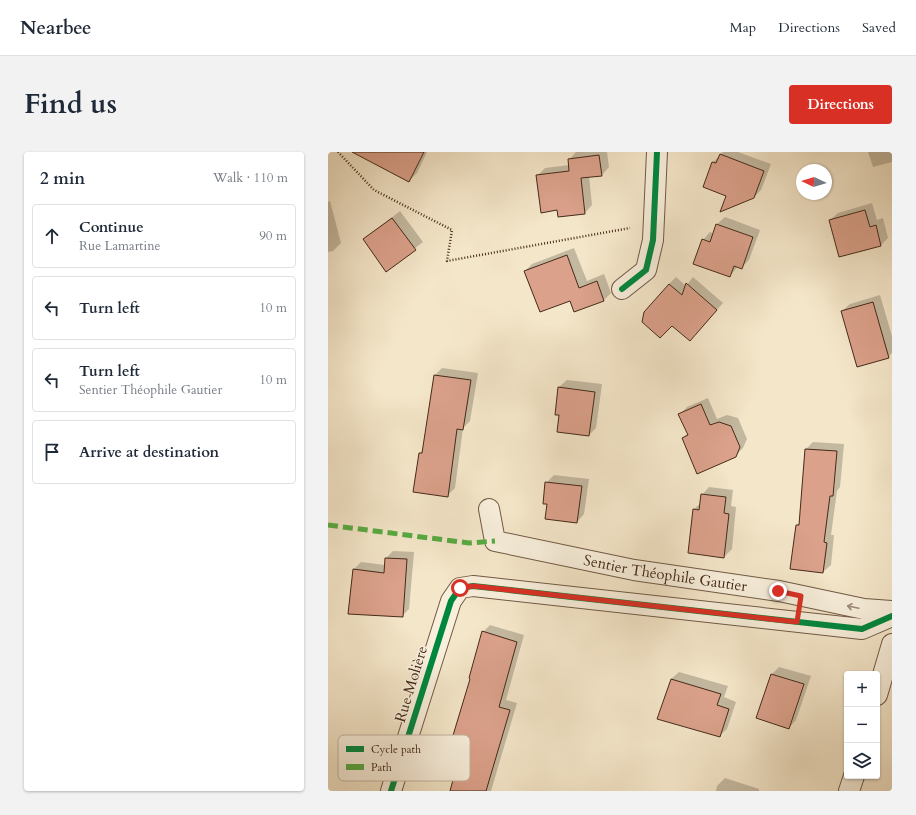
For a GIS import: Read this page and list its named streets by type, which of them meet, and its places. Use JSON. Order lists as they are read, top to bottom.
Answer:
{
  "streets": {
    "street": ["Sentier Théophile Gautier", "Rue Molière"]
  },
  "legend": ["Cycle path", "Path"],
  "north": "left",
  "page": {
    "header": "Nearbee",
    "nav": ["Map", "Directions", "Saved"],
    "title": "Find us",
    "buttons": "Directions",
    "heading": ["2 min", "Walk · 110 m"],
    "list": [
      ["Continue", "Rue Lamartine", "90 m"],
      ["Turn left", "10 m"],
      ["Turn left", "Sentier Théophile Gautier", "10 m"],
      "Arrive at destination"
    ],
    "map_buttons": ["+", "−"]
  }
}
